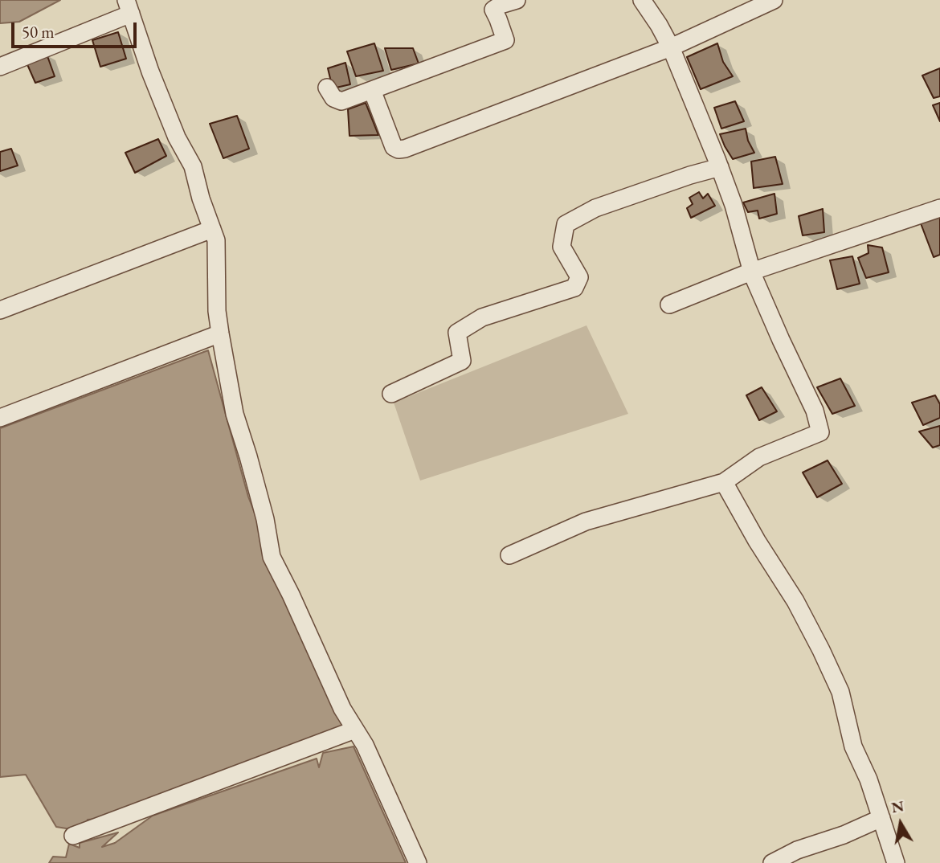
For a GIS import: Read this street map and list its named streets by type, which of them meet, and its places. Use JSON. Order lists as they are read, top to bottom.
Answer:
{
  "scale_bar": "50 m",
  "north": "top"
}
